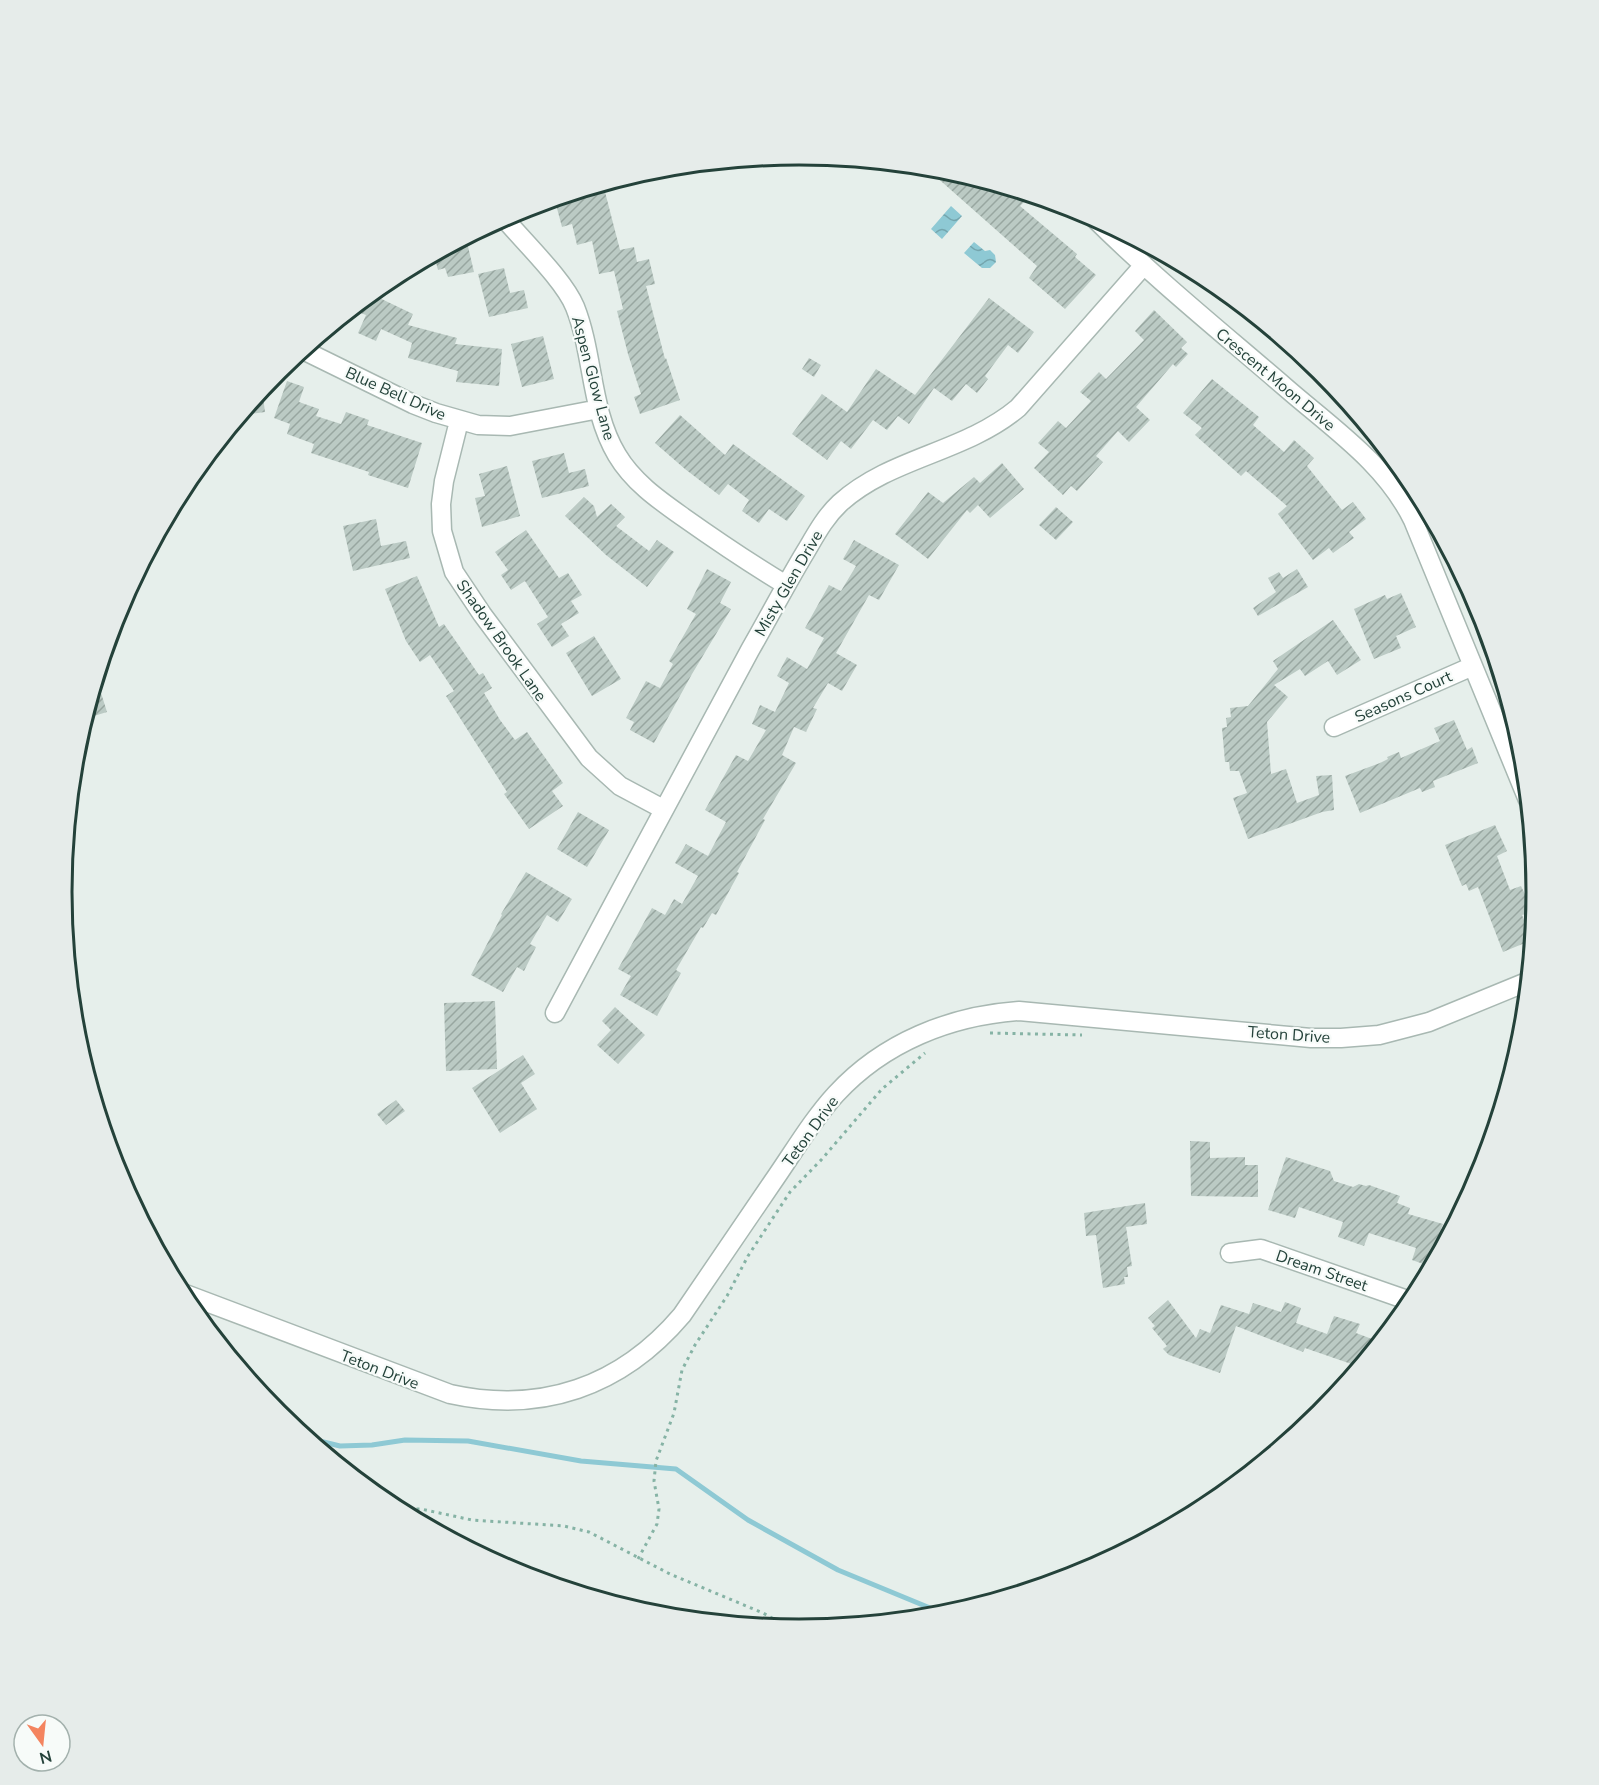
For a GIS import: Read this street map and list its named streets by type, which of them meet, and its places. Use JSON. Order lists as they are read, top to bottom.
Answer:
{
  "streets": {
    "street": [
      "Aspen Glow Lane",
      "Crescent Moon Drive",
      "Blue Bell Drive",
      "Misty Glen Drive",
      "Shadow Brook Lane",
      "Seasons Court",
      "Teton Drive",
      "Dream Street"
    ]
  },
  "crossings": [
    ["Aspen Glow Lane", "Blue Bell Drive"],
    ["Aspen Glow Lane", "Misty Glen Drive"],
    ["Crescent Moon Drive", "Misty Glen Drive"],
    ["Crescent Moon Drive", "Seasons Court"],
    ["Blue Bell Drive", "Shadow Brook Lane"],
    ["Misty Glen Drive", "Shadow Brook Lane"]
  ],
  "north": "bottom"
}
